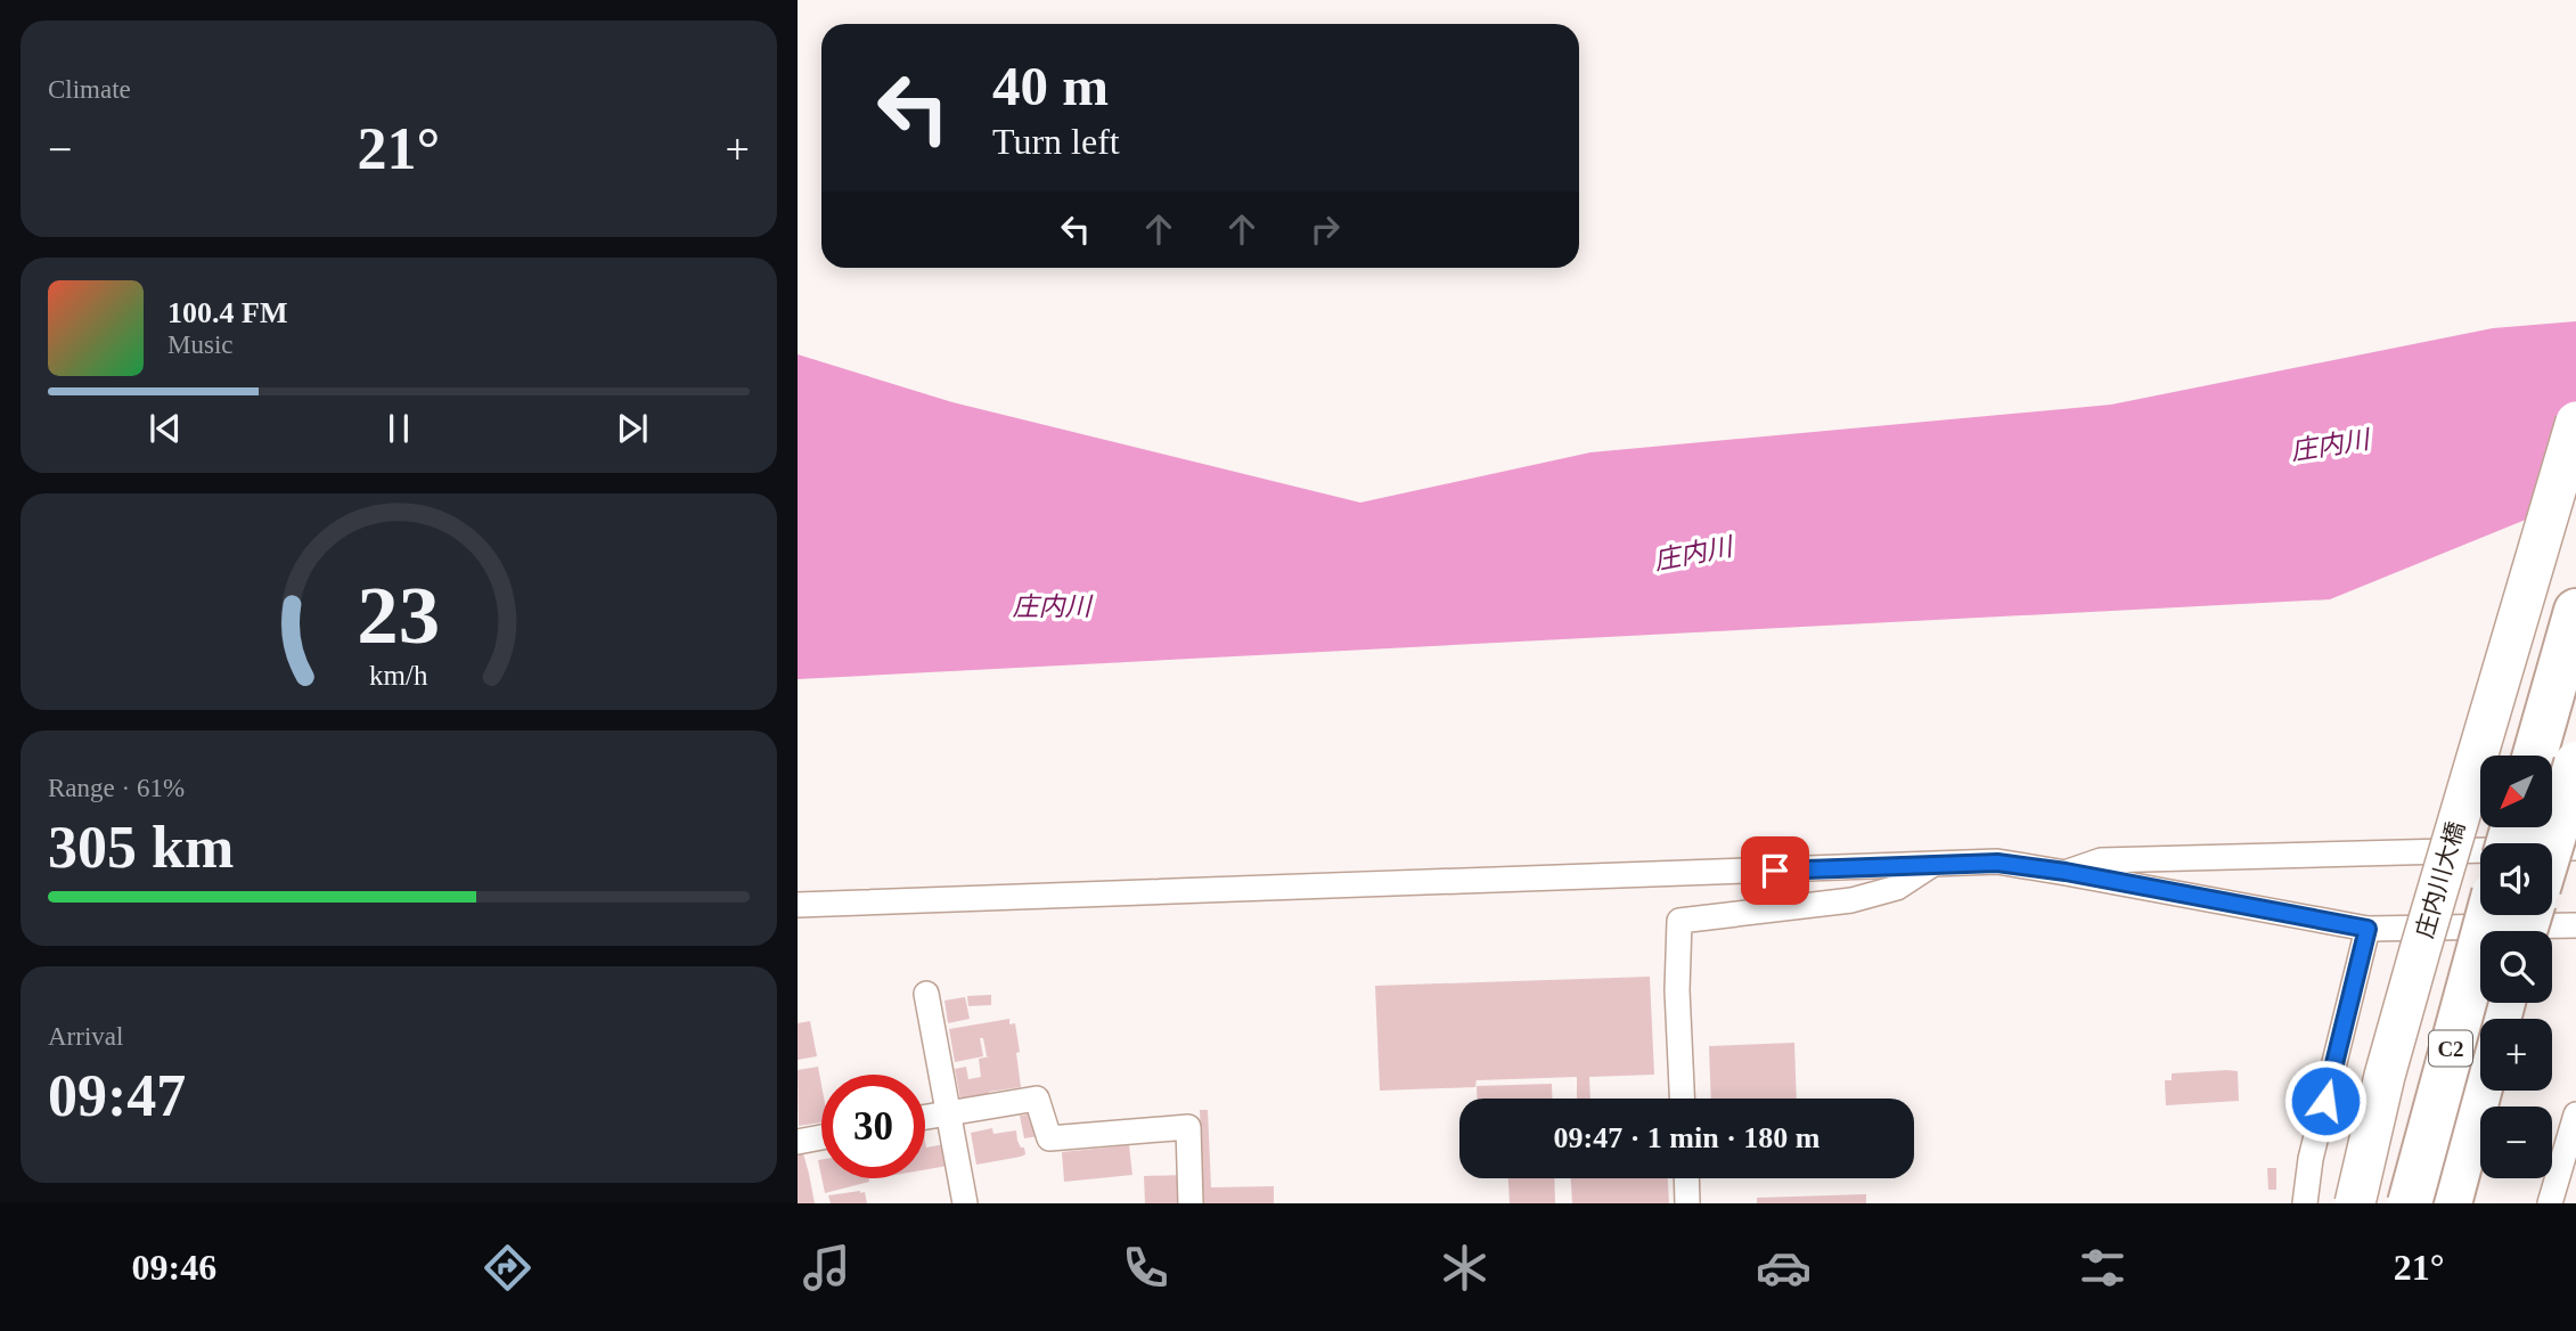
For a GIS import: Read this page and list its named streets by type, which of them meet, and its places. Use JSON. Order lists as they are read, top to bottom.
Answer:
{
  "streets": {
    "highway": ["庄内川大橋", "C2"]
  },
  "water": ["庄内川"],
  "north": "bottom left",
  "page": {
    "tile": [
      "Climate",
      ["Range · 61%", "305 km"],
      ["Arrival", "09:47"]
    ],
    "turn": ["40 m", "Turn left"],
    "heat": ["−", "21°", "+"],
    "song": ["100.4 FM", "Music"],
    "map_buttons": ["+", "−"],
    "limit": "30",
    "trip": "09:47 · 1 min · 180 m",
    "tabs": ["09:46", "21°"],
    "gauge": ["23", "km/h"]
  }
}
